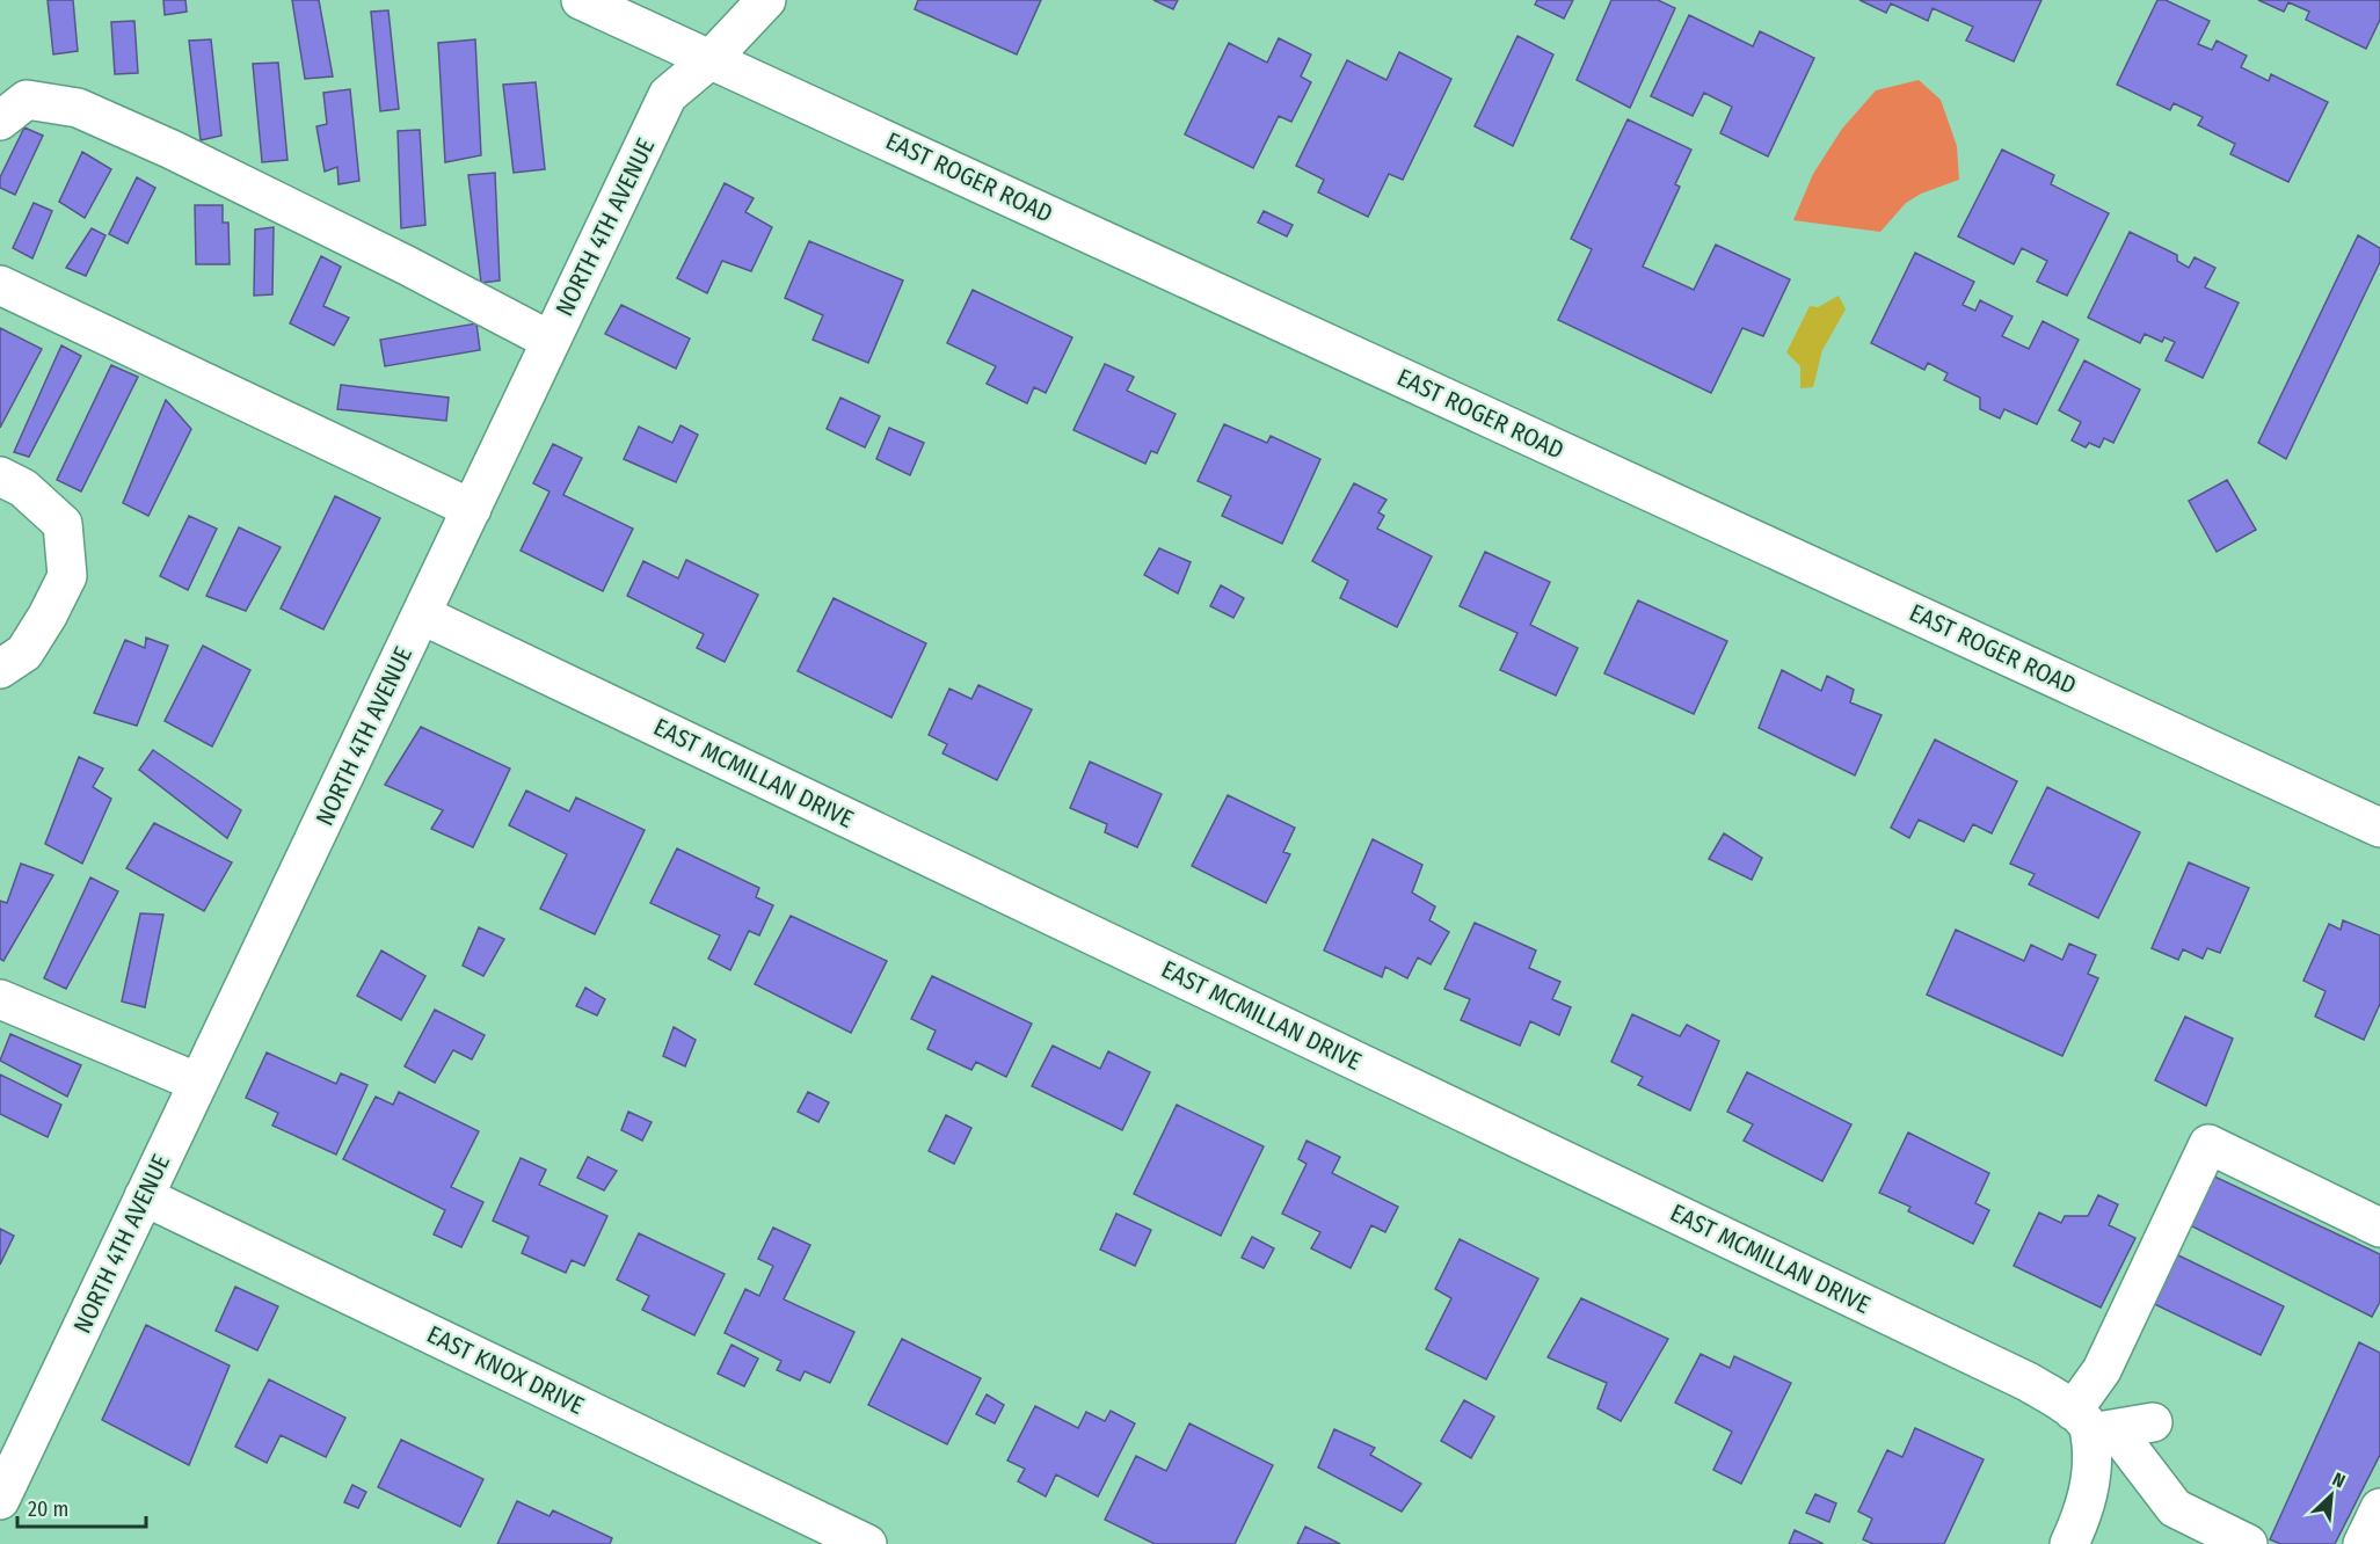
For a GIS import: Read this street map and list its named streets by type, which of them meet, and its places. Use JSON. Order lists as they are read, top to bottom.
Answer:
{
  "streets": {
    "street": [
      "EAST ROGER ROAD",
      "NORTH 4TH AVENUE",
      "EAST MCMILLAN DRIVE",
      "EAST KNOX DRIVE"
    ]
  },
  "crossings": [
    ["EAST ROGER ROAD", "NORTH 4TH AVENUE"],
    ["NORTH 4TH AVENUE", "EAST MCMILLAN DRIVE"],
    ["NORTH 4TH AVENUE", "EAST KNOX DRIVE"]
  ],
  "scale_bar": "20 m",
  "north": "top right"
}
